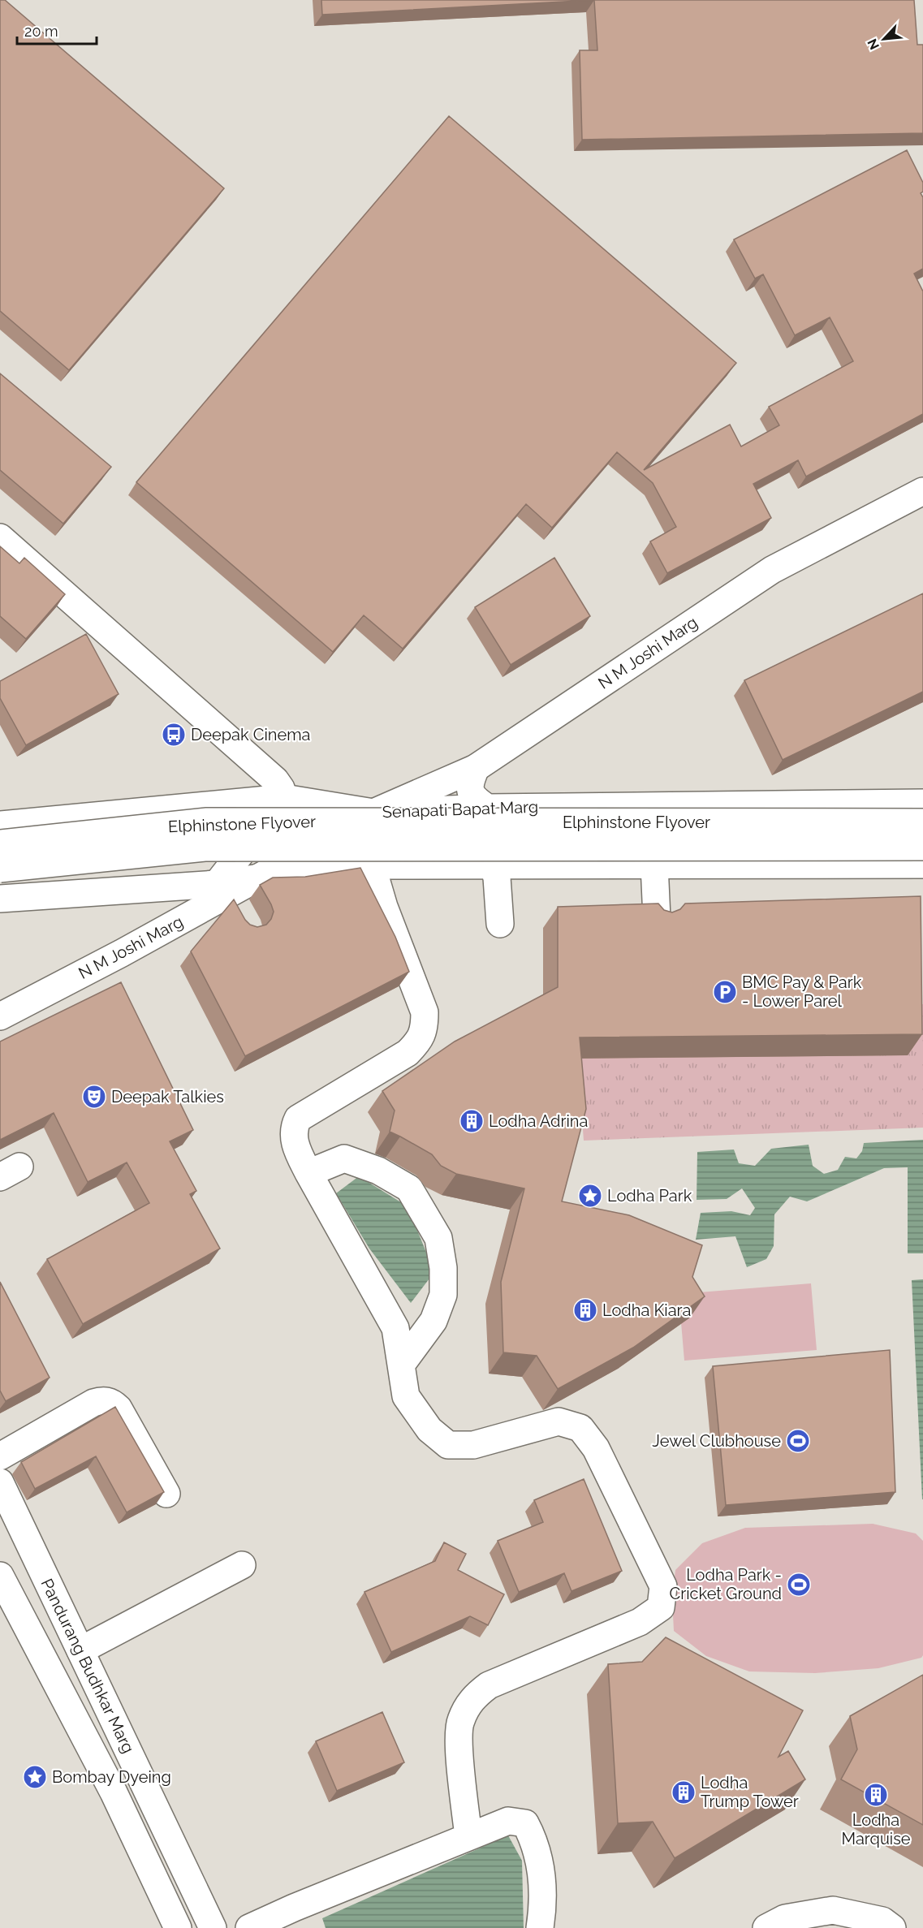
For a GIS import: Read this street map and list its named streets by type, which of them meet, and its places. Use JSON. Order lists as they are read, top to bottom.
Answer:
{
  "streets": {
    "main road": [
      "N M Joshi Marg",
      "Senapati Bapat Marg",
      "Elphinstone Flyover",
      "Pandurang Budhkar Marg"
    ]
  },
  "crossings": [
    ["N M Joshi Marg", "Senapati Bapat Marg"]
  ],
  "places": {
    "bus stop": ["Deepak Cinema"],
    "parking": ["BMC Pay & Park - Lower Parel"],
    "theatre": ["Deepak Talkies"],
    "building": [
      "Lodha Adrina",
      "Lodha Kiara",
      "Lodha Trump Tower",
      "Lodha Marquise"
    ],
    "place": ["Lodha Park", "Bombay Dyeing"],
    "sports": ["Jewel Clubhouse", "Lodha Park - Cricket Ground"]
  },
  "scale_bar": "20 m",
  "north": "bottom left"
}
